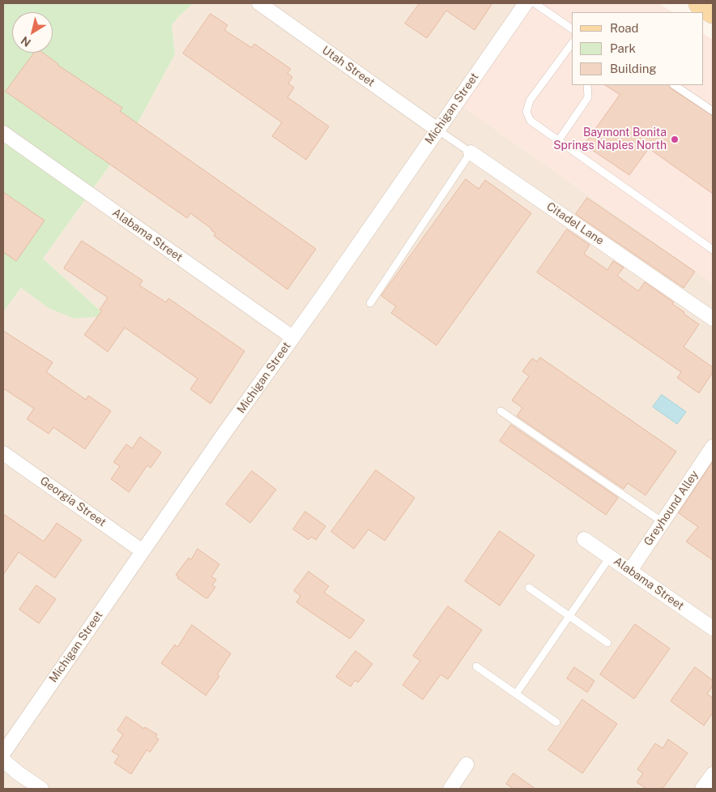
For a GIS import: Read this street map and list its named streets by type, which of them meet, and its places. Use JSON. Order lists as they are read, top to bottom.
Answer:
{
  "streets": {
    "street": [
      "Utah Street",
      "Michigan Street",
      "Citadel Lane",
      "Alabama Street",
      "Georgia Street",
      "Greyhound Alley"
    ]
  },
  "crossings": [
    ["Utah Street", "Michigan Street"],
    ["Utah Street", "Citadel Lane"],
    ["Michigan Street", "Citadel Lane"],
    ["Michigan Street", "Alabama Street"],
    ["Michigan Street", "Georgia Street"],
    ["Alabama Street", "Greyhound Alley"]
  ],
  "places": ["Baymont Bonita Springs Naples North"],
  "legend": ["Road", "Park", "Building"],
  "north": "bottom left"
}
